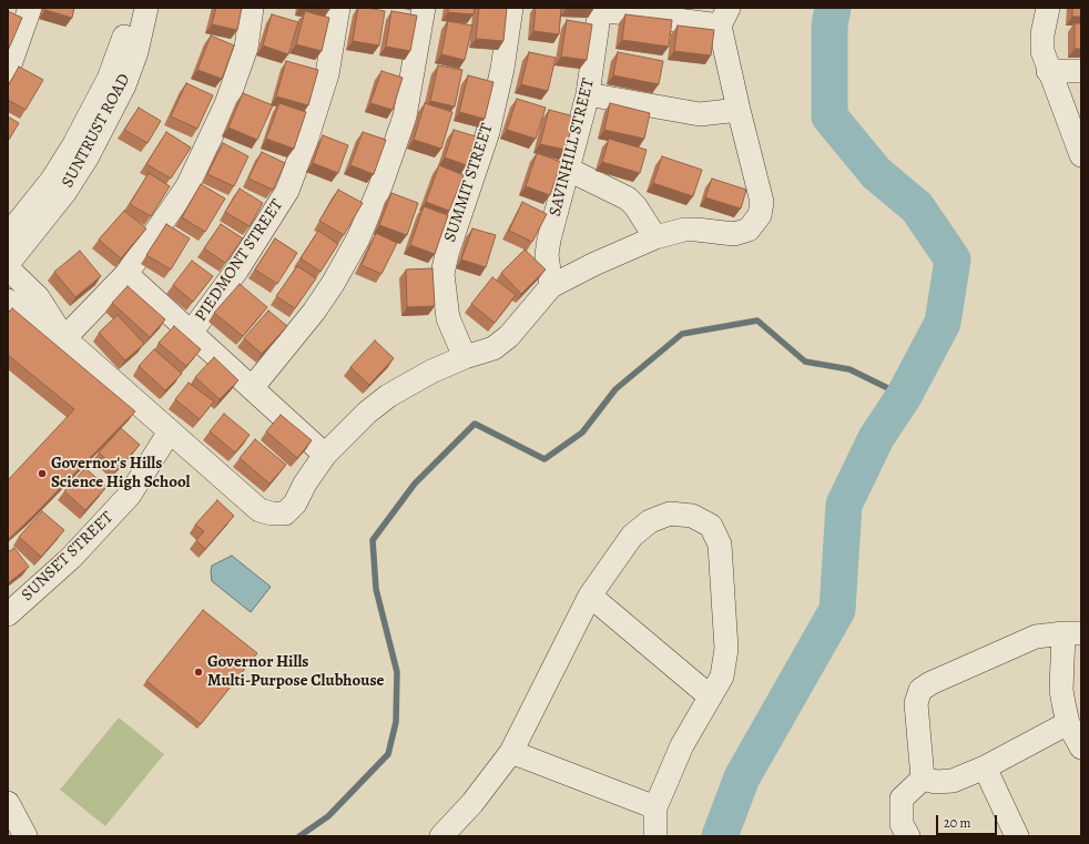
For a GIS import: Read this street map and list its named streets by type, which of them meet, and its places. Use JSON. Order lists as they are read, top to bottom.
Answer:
{
  "streets": {
    "street": [
      "SUNTRUST ROAD",
      "SAVINHILL STREET",
      "SUMMIT STREET",
      "PIEDMONT STREET",
      "SUNSET STREET"
    ]
  },
  "places": ["Governor's Hills Science High School", "Governor Hills Multi-Purpose Clubhouse"],
  "scale_bar": "20 m"
}
